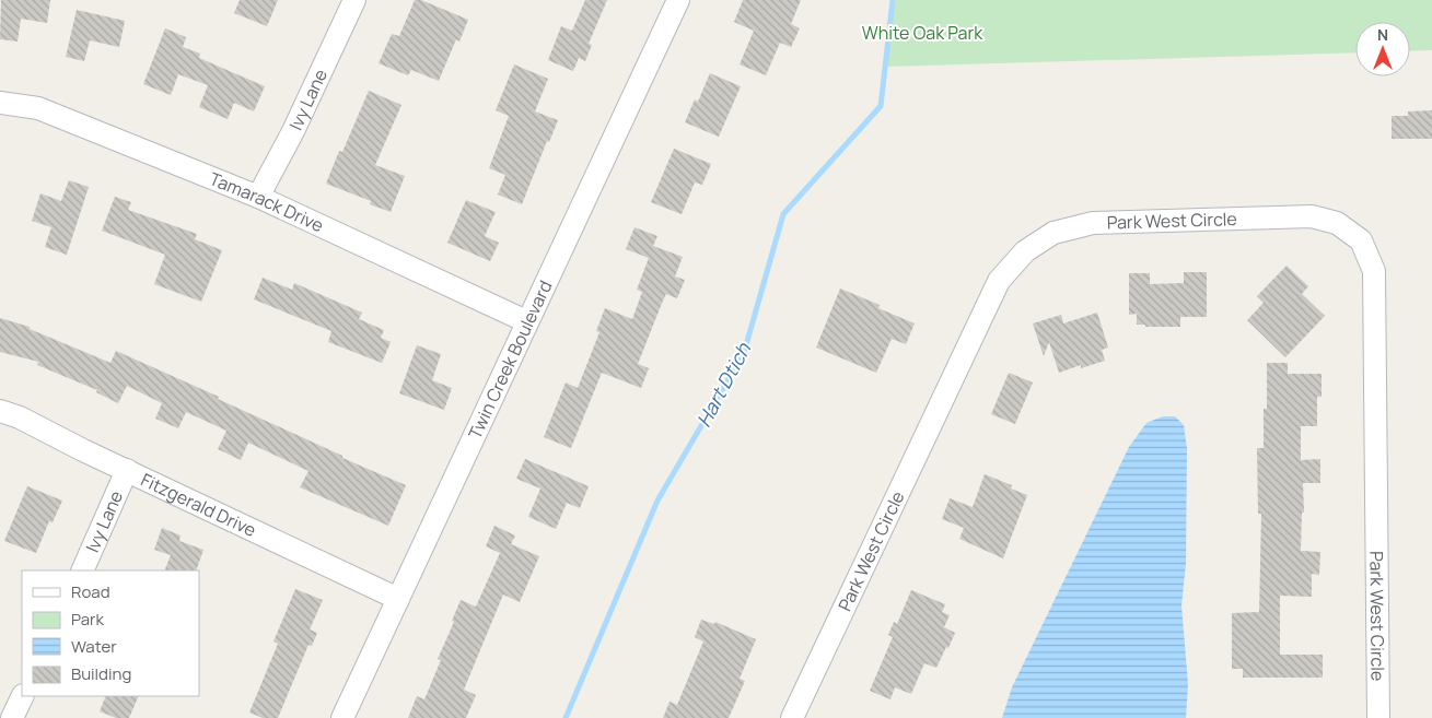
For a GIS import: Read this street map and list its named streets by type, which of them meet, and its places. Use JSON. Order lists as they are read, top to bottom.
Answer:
{
  "streets": {
    "street": [
      "Ivy Lane",
      "Tamarack Drive",
      "Park West Circle",
      "Twin Creek Boulevard",
      "Fitzgerald Drive"
    ]
  },
  "crossings": [
    ["Ivy Lane", "Tamarack Drive"],
    ["Ivy Lane", "Fitzgerald Drive"],
    ["Tamarack Drive", "Twin Creek Boulevard"],
    ["Twin Creek Boulevard", "Fitzgerald Drive"]
  ],
  "water": ["Hart Dtich"],
  "parks": ["White Oak Park"],
  "legend": [
    "Road",
    "Park",
    "Water",
    "Building"
  ],
  "north": "top"
}
